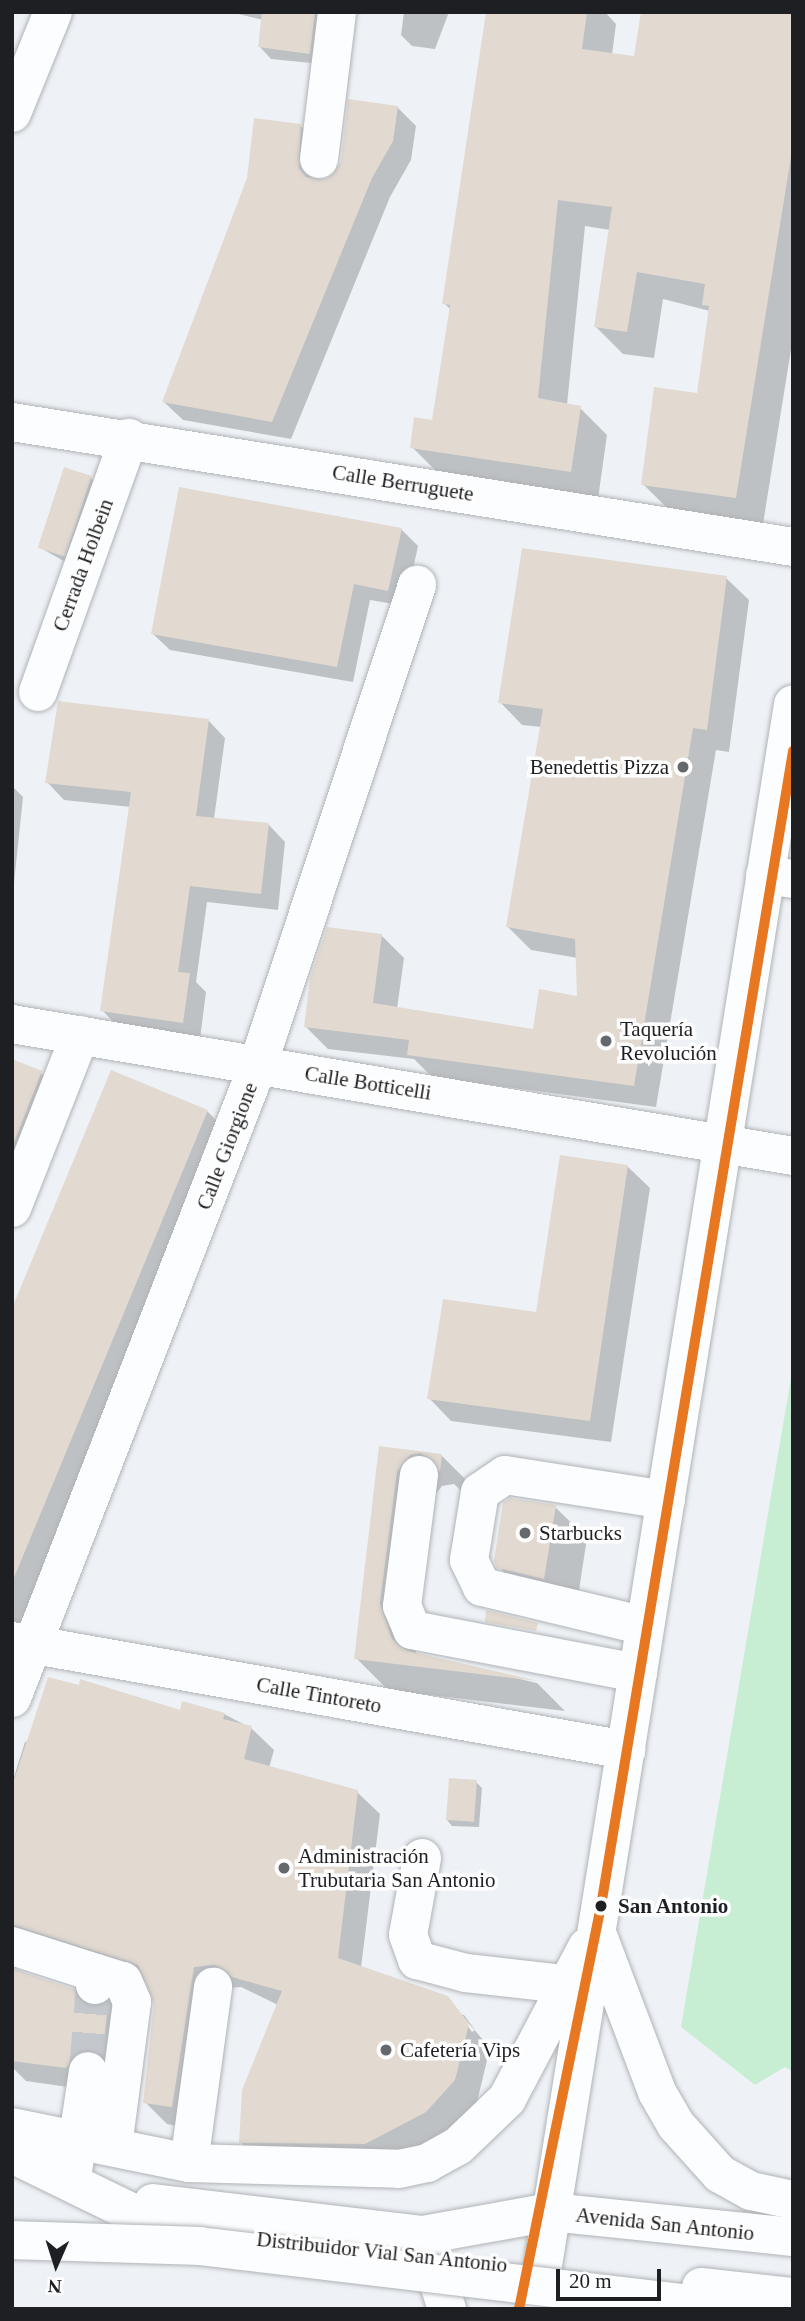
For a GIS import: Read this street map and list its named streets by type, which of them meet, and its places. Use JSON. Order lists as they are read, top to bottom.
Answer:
{
  "streets": {
    "main road": [
      "Calle Berruguete",
      "Cerrada Holbein",
      "Calle Botticelli",
      "Calle Giorgione",
      "Calle Tintoreto",
      "Avenida San Antonio",
      "Distribuidor Vial San Antonio"
    ]
  },
  "crossings": [
    ["Calle Berruguete", "Cerrada Holbein"],
    ["Calle Botticelli", "Calle Giorgione"],
    ["Calle Giorgione", "Calle Tintoreto"]
  ],
  "places": [
    "Benedettis Pizza",
    "Taquería Revolución",
    "Starbucks",
    "Administración Trubutaria San Antonio",
    "San Antonio",
    "Cafetería Vips"
  ],
  "scale_bar": "20 m",
  "north": "bottom"
}
